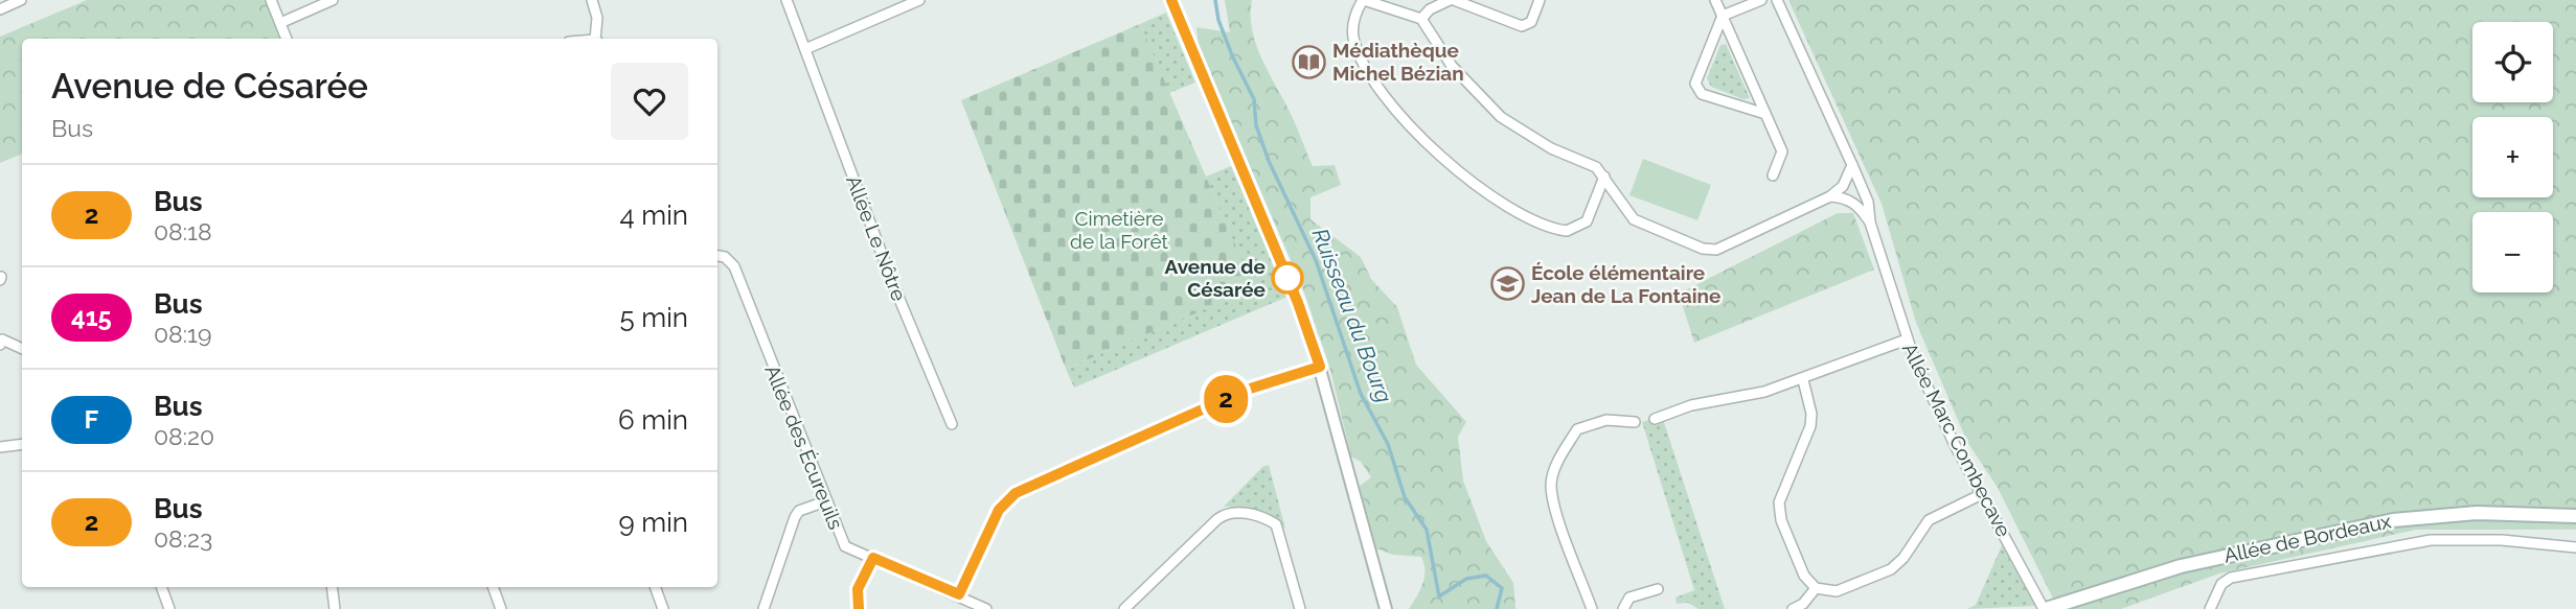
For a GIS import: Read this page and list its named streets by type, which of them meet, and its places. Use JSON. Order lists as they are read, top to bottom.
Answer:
{
  "streets": {
    "main road": ["Allée de Bordeaux"],
    "street": ["Allée Le Nôtre", "Allée Marc Combecave", "Allée des Écureuils"]
  },
  "crossings": [
    ["Allée Marc Combecave", "Allée de Bordeaux"]
  ],
  "water": ["Ruisseau du Bourg"],
  "parks": ["Cimetière de la Forêt"],
  "places": {
    "library": ["Médiathèque Michel Bézian"],
    "other": ["Avenue de Césarée"],
    "school or university": ["École élémentaire Jean de La Fontaine"]
  },
  "lines": ["bus line 2"],
  "page": {
    "on_map": "2",
    "map_buttons": ["+", "−"],
    "heading": ["Avenue de Césarée", "Bus"],
    "list": [
      {
        "mark": "2",
        "name": "Bus",
        "note": "08:18",
        "value": "4 min"
      },
      {
        "mark": "415",
        "name": "Bus",
        "note": "08:19",
        "value": "5 min"
      },
      {
        "mark": "F",
        "name": "Bus",
        "note": "08:20",
        "value": "6 min"
      },
      {
        "mark": "2",
        "name": "Bus",
        "note": "08:23",
        "value": "9 min"
      }
    ]
  }
}
